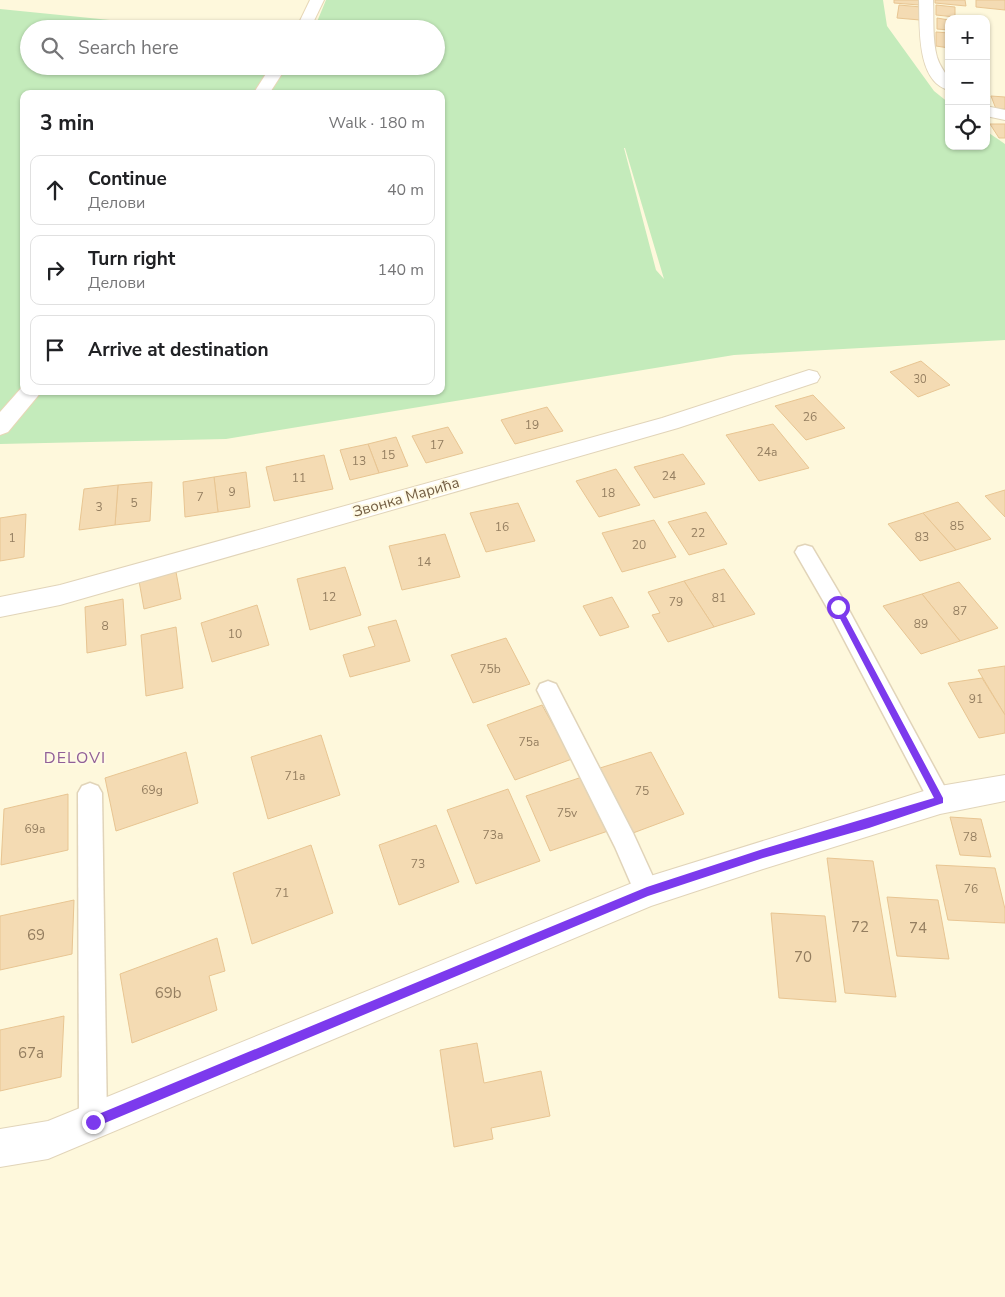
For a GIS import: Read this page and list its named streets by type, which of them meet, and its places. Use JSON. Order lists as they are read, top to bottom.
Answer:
{
  "streets": {
    "street": ["Звонка Марића"]
  },
  "districts": ["DELOVI"],
  "house_numbers": [
    "30",
    "26",
    "19",
    "17",
    "24a",
    "15",
    "13",
    "24",
    "11",
    "9",
    "18",
    "7",
    "5",
    "3",
    "85",
    "16",
    "22",
    "83",
    "1",
    "20",
    "14",
    "12",
    "81",
    "79",
    "87",
    "89",
    "8",
    "10",
    "75b",
    "91",
    "75a",
    "71a",
    "69g",
    "75",
    "75v",
    "69a",
    "73a",
    "78",
    "73",
    "76",
    "71",
    "72",
    "74",
    "69",
    "70",
    "69b",
    "67a"
  ],
  "page": {
    "map_buttons": ["+", "−"],
    "search": "Search here",
    "heading": ["3 min", "Walk · 180 m"],
    "list": [
      ["Continue", "Делови", "40 m"],
      ["Turn right", "Делови", "140 m"],
      "Arrive at destination"
    ]
  }
}
